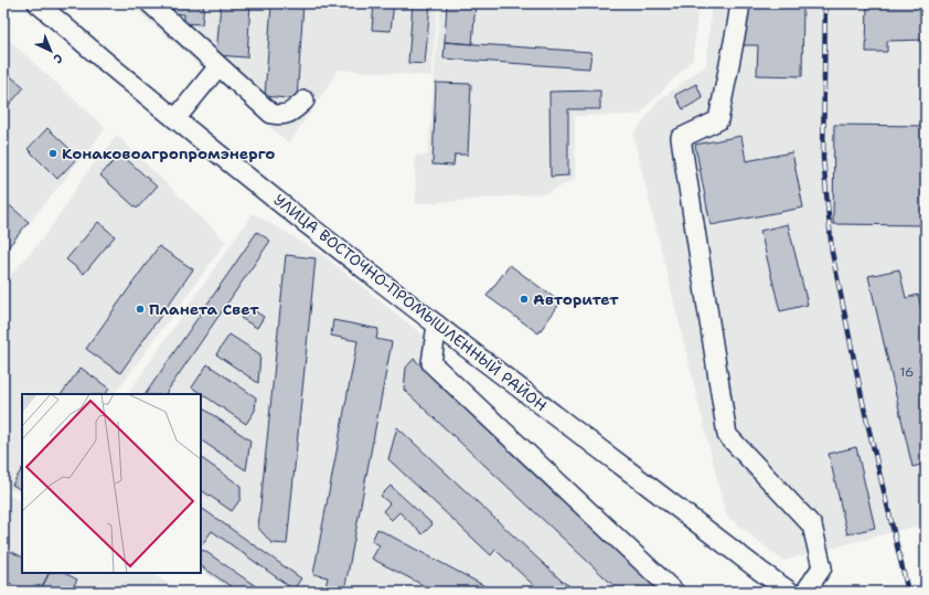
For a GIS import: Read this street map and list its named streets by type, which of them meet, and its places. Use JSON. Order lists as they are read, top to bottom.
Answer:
{
  "streets": {
    "street": ["УЛИЦА ВОСТОЧНО-ПРОМЫШЛЕННЫЙ РАЙОН"]
  },
  "places": ["Конаковоагропромэнерго", "Авторитет", "Планета Свет"],
  "house_numbers": ["16"],
  "north": "bottom right"
}
